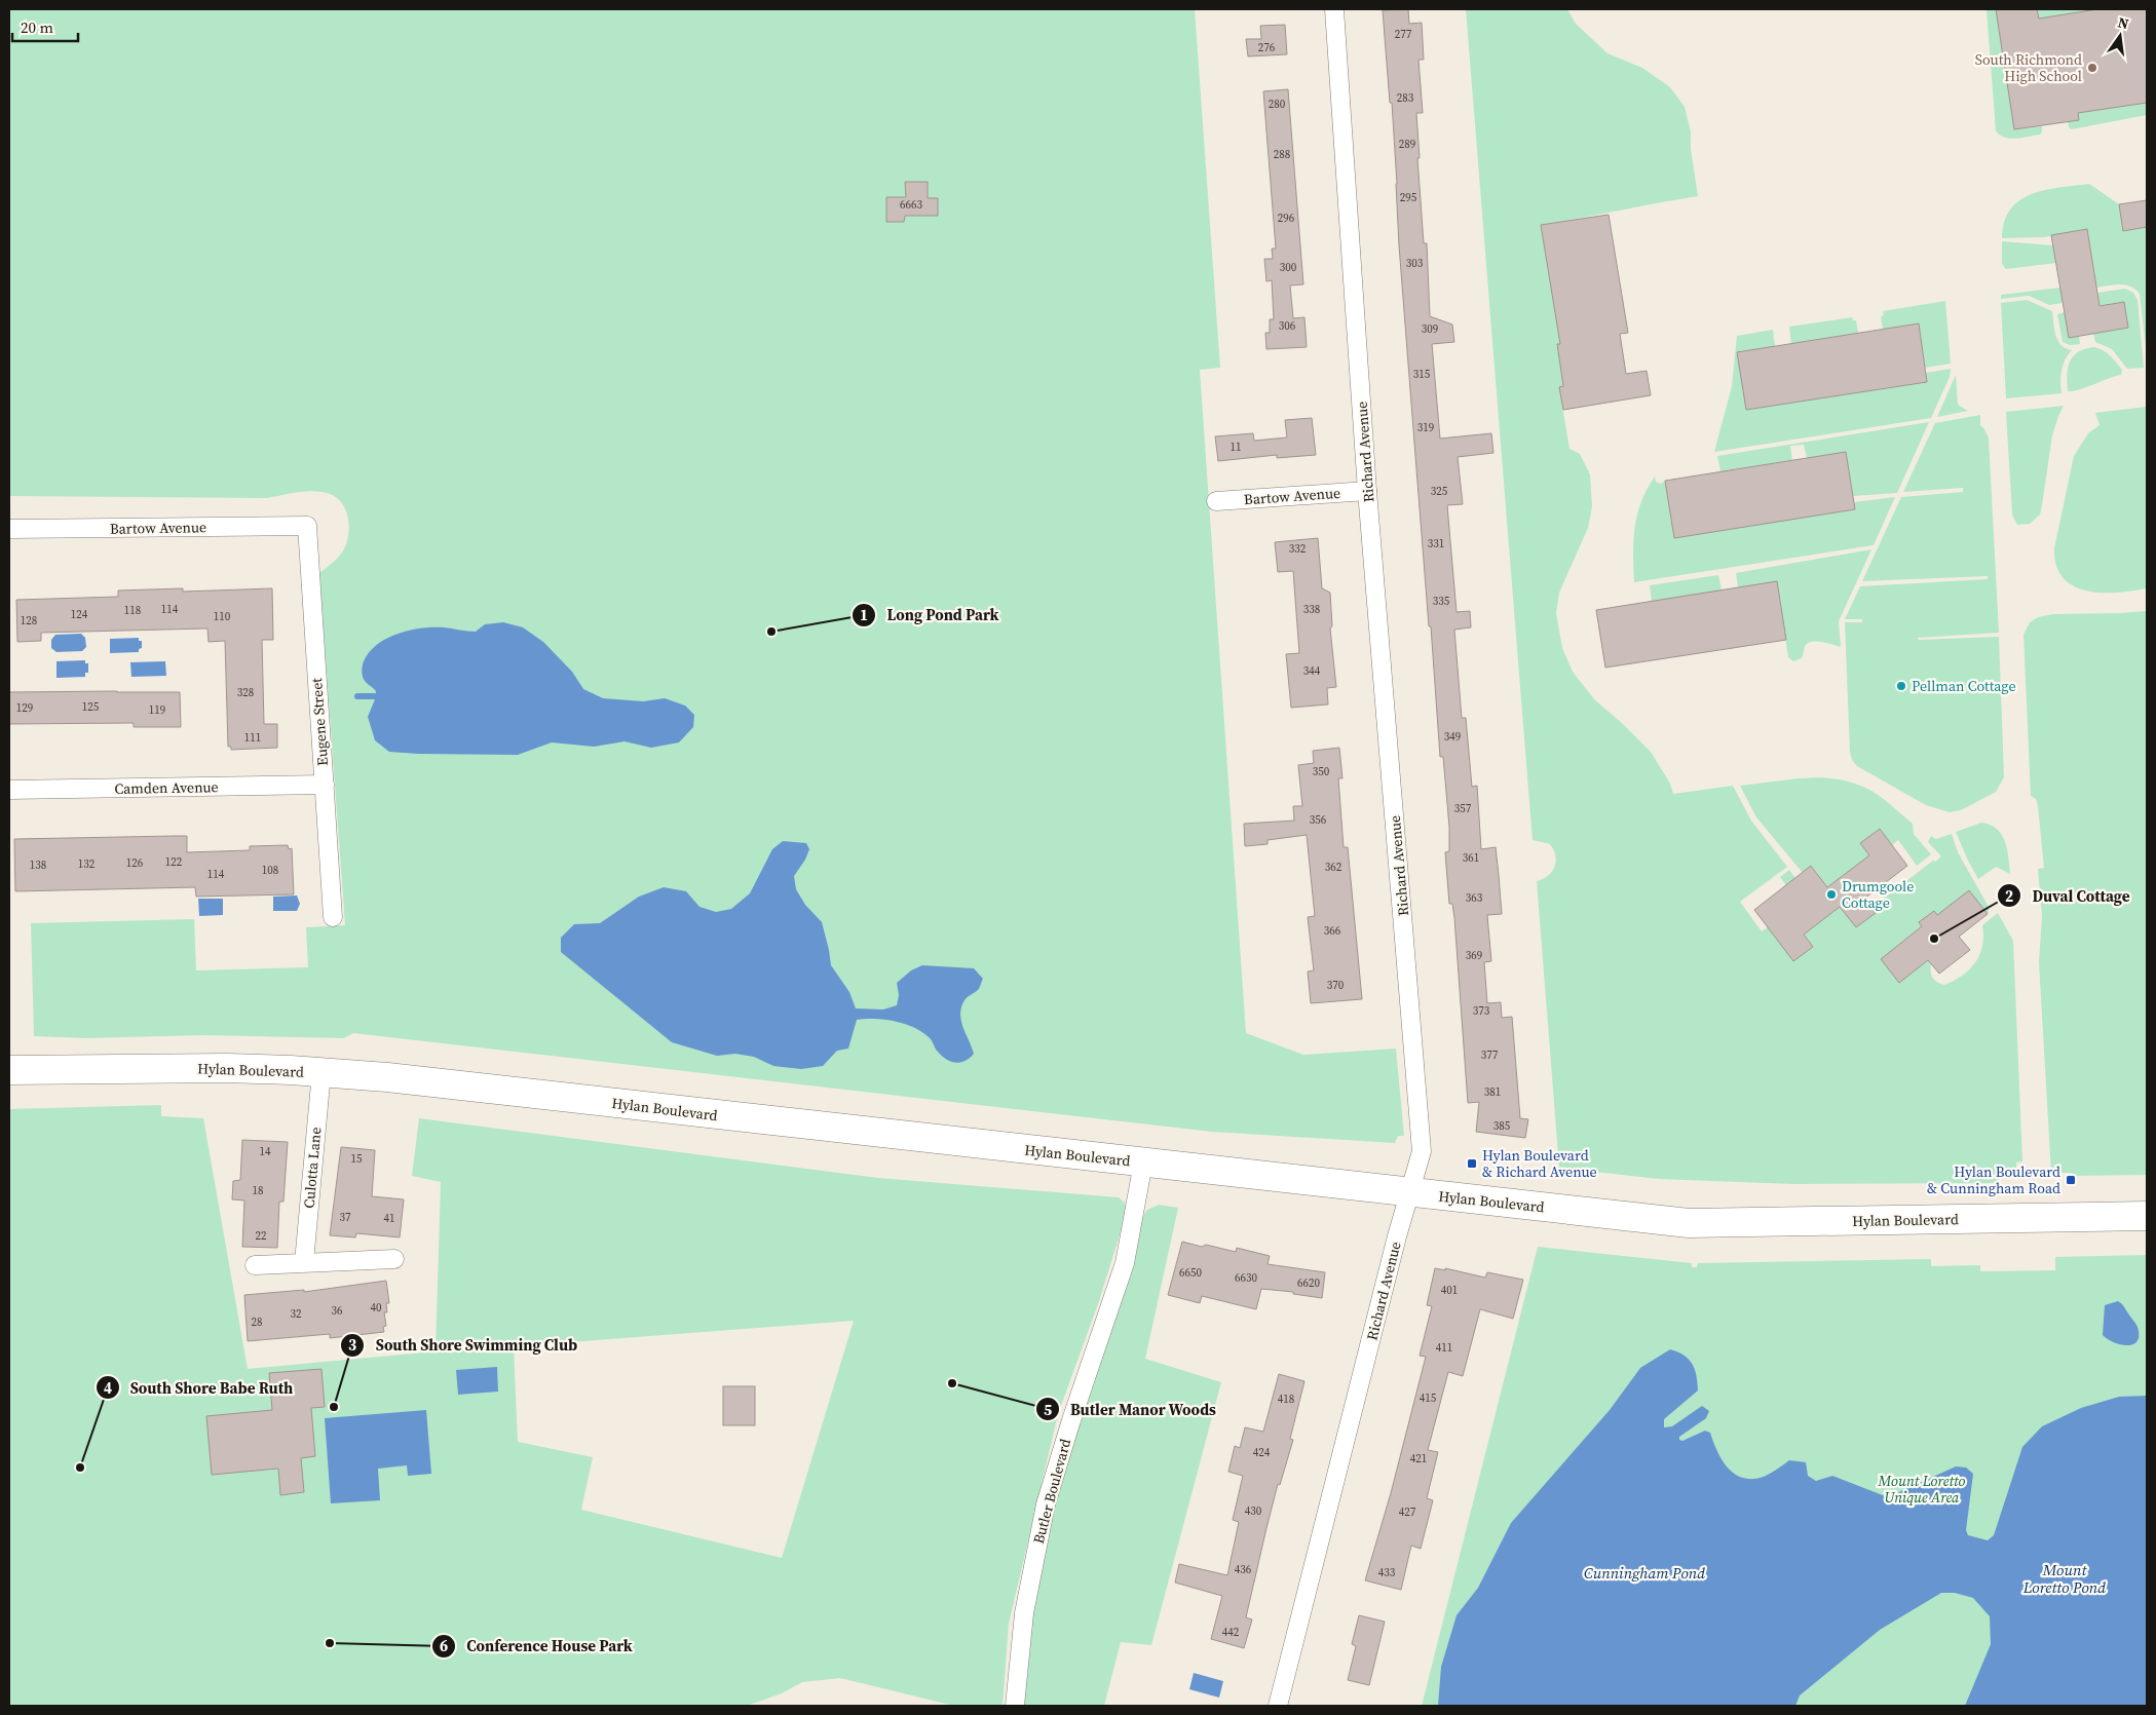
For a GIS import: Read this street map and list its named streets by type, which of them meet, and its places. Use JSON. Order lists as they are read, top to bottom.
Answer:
{
  "streets": {
    "main road": ["Hylan Boulevard"],
    "street": [
      "Richard Avenue",
      "Bartow Avenue",
      "Eugene Street",
      "Camden Avenue",
      "Culotta Lane",
      "Butler Boulevard"
    ]
  },
  "crossings": [
    ["Richard Avenue", "Bartow Avenue"],
    ["Richard Avenue", "Hylan Boulevard"],
    ["Bartow Avenue", "Eugene Street"],
    ["Eugene Street", "Camden Avenue"],
    ["Hylan Boulevard", "Culotta Lane"],
    ["Hylan Boulevard", "Butler Boulevard"]
  ],
  "water": ["Mount Loretto Pond", "Cunningham Pond"],
  "parks": ["Mount Loretto Unique Area"],
  "places": {
    "other": [
      "South Richmond High School",
      "Long Pond Park",
      "Pellman Cottage",
      "Drumgoole Cottage",
      "Duval Cottage",
      "Butler Manor Woods",
      "South Shore Swimming Club",
      "South Shore Babe Ruth",
      "Conference House Park"
    ],
    "transit": ["Hylan Boulevard & Richard Avenue", "Hylan Boulevard & Cunningham Road"]
  },
  "house_numbers": [
    "277",
    "276",
    "283",
    "280",
    "289",
    "288",
    "295",
    "6663",
    "296",
    "303",
    "300",
    "306",
    "309",
    "315",
    "319",
    "11",
    "325",
    "331",
    "332",
    "335",
    "114",
    "338",
    "118",
    "124",
    "110",
    "128",
    "344",
    "328",
    "125",
    "129",
    "119",
    "349",
    "111",
    "350",
    "357",
    "356",
    "361",
    "122",
    "126",
    "132",
    "138",
    "362",
    "108",
    "114",
    "363",
    "366",
    "369",
    "370",
    "373",
    "377",
    "381",
    "385",
    "14",
    "15",
    "18",
    "37",
    "41",
    "22",
    "6650",
    "6630",
    "6620",
    "401",
    "40",
    "36",
    "32",
    "28",
    "411",
    "415",
    "418",
    "424",
    "421",
    "430",
    "427",
    "436",
    "433",
    "442"
  ],
  "scale_bar": "20 m",
  "north": "top"
}
